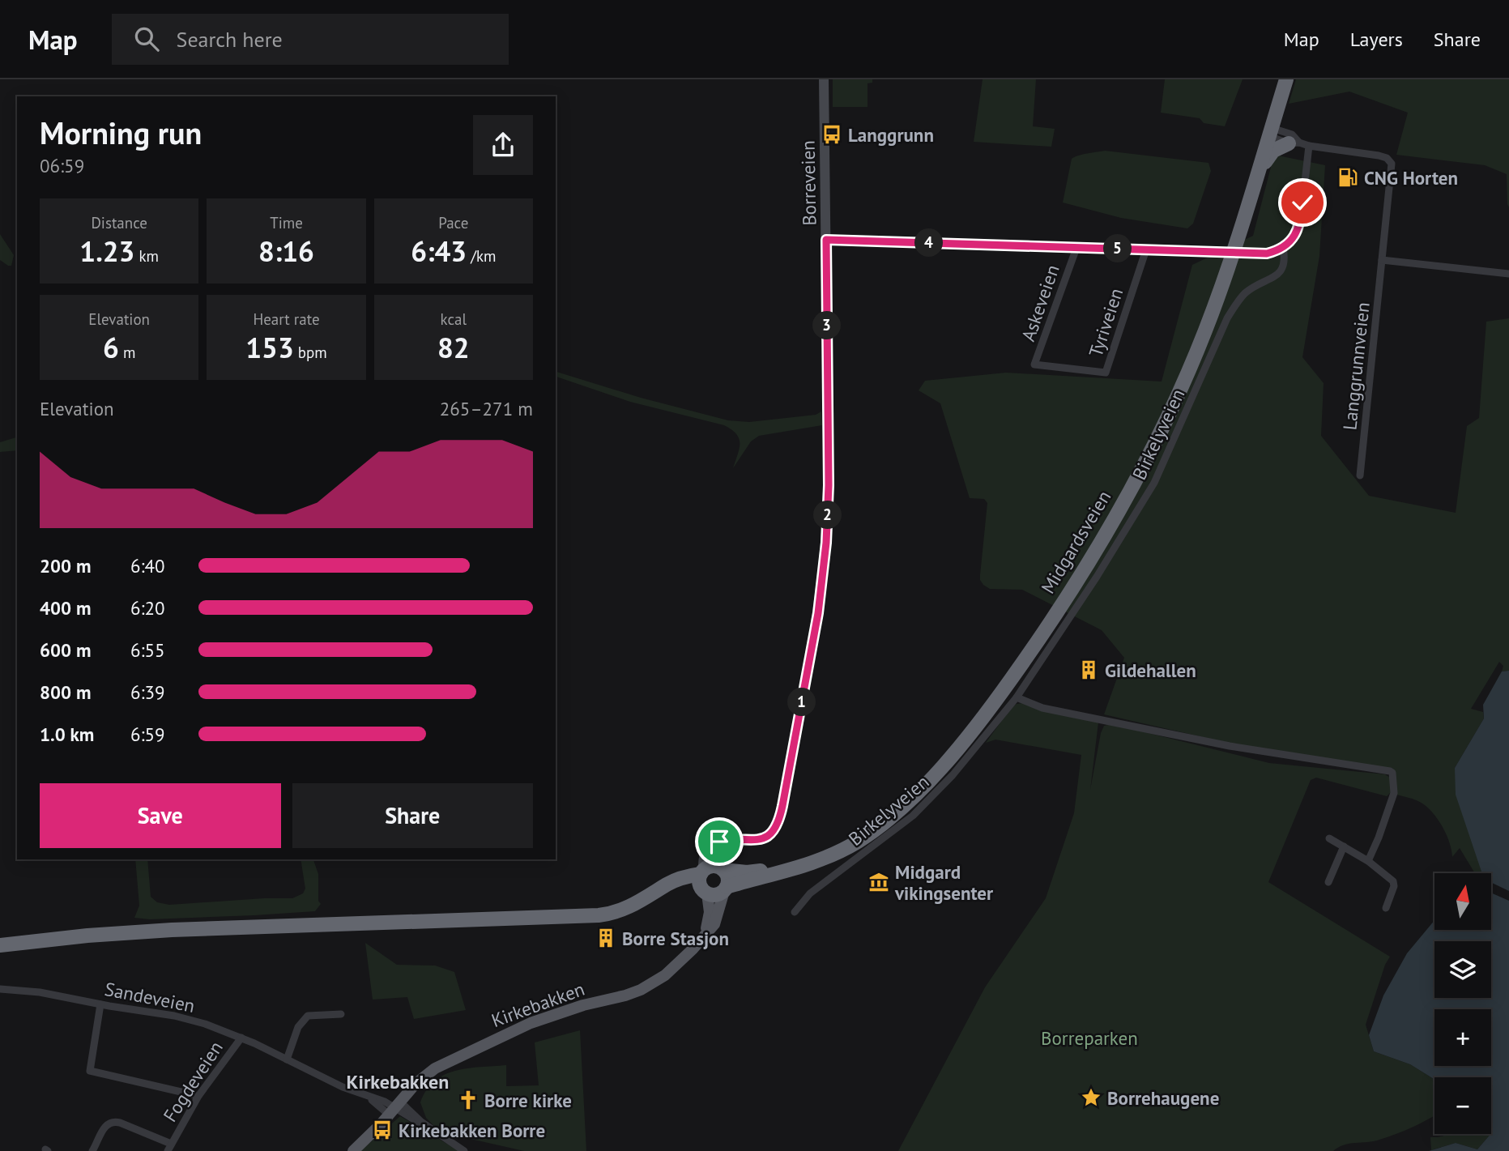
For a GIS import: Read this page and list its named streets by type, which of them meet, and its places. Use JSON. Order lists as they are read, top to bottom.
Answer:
{
  "streets": {
    "highway": ["Midgardsveien"],
    "main road": ["Borreveien", "Kirkebakken"],
    "street": [
      "Askeveien",
      "Tyriveien",
      "Langgrunnveien",
      "Birkelyveien",
      "Sandeveien",
      "Fogdeveien"
    ]
  },
  "crossings": [
    ["Askeveien", "Tyriveien"],
    ["Langgrunnveien", "Midgardsveien"],
    ["Midgardsveien", "Kirkebakken"],
    ["Sandeveien", "Kirkebakken"],
    ["Sandeveien", "Fogdeveien"]
  ],
  "districts": ["Kirkebakken"],
  "parks": ["Borreparken"],
  "places": {
    "bus stop": ["Langgrunn", "Kirkebakken Borre"],
    "fuel station": ["CNG Horten"],
    "building": ["Gildehallen", "Borre Stasjon"],
    "museum": ["Midgard vikingsenter"],
    "place": ["Borrehaugene"],
    "church": ["Borre kirke"]
  },
  "north": "top",
  "page": {
    "header": "Map",
    "search": "Search here",
    "nav": ["Map", "Layers", "Share"],
    "heading": ["Morning run", "06:59"],
    "stats": [
      ["Distance", "1.23 km"],
      ["Time", "8:16"],
      ["Pace", "6:43 /km"],
      ["Elevation", "6 m"],
      ["Heart rate", "153 bpm"],
      ["kcal", "82"]
    ],
    "pins": [
      "4",
      "5",
      "3",
      "2",
      "1"
    ],
    "chart": ["Elevation", "265–271 m"],
    "list": [
      {
        "name": "200 m",
        "note": "6:40"
      },
      {
        "name": "400 m",
        "note": "6:20"
      },
      {
        "name": "600 m",
        "note": "6:55"
      },
      {
        "name": "800 m",
        "note": "6:39"
      },
      {
        "name": "1.0 km",
        "note": "6:59"
      }
    ],
    "buttons": ["Save", "Share"],
    "map_buttons": ["+", "−"]
  }
}
